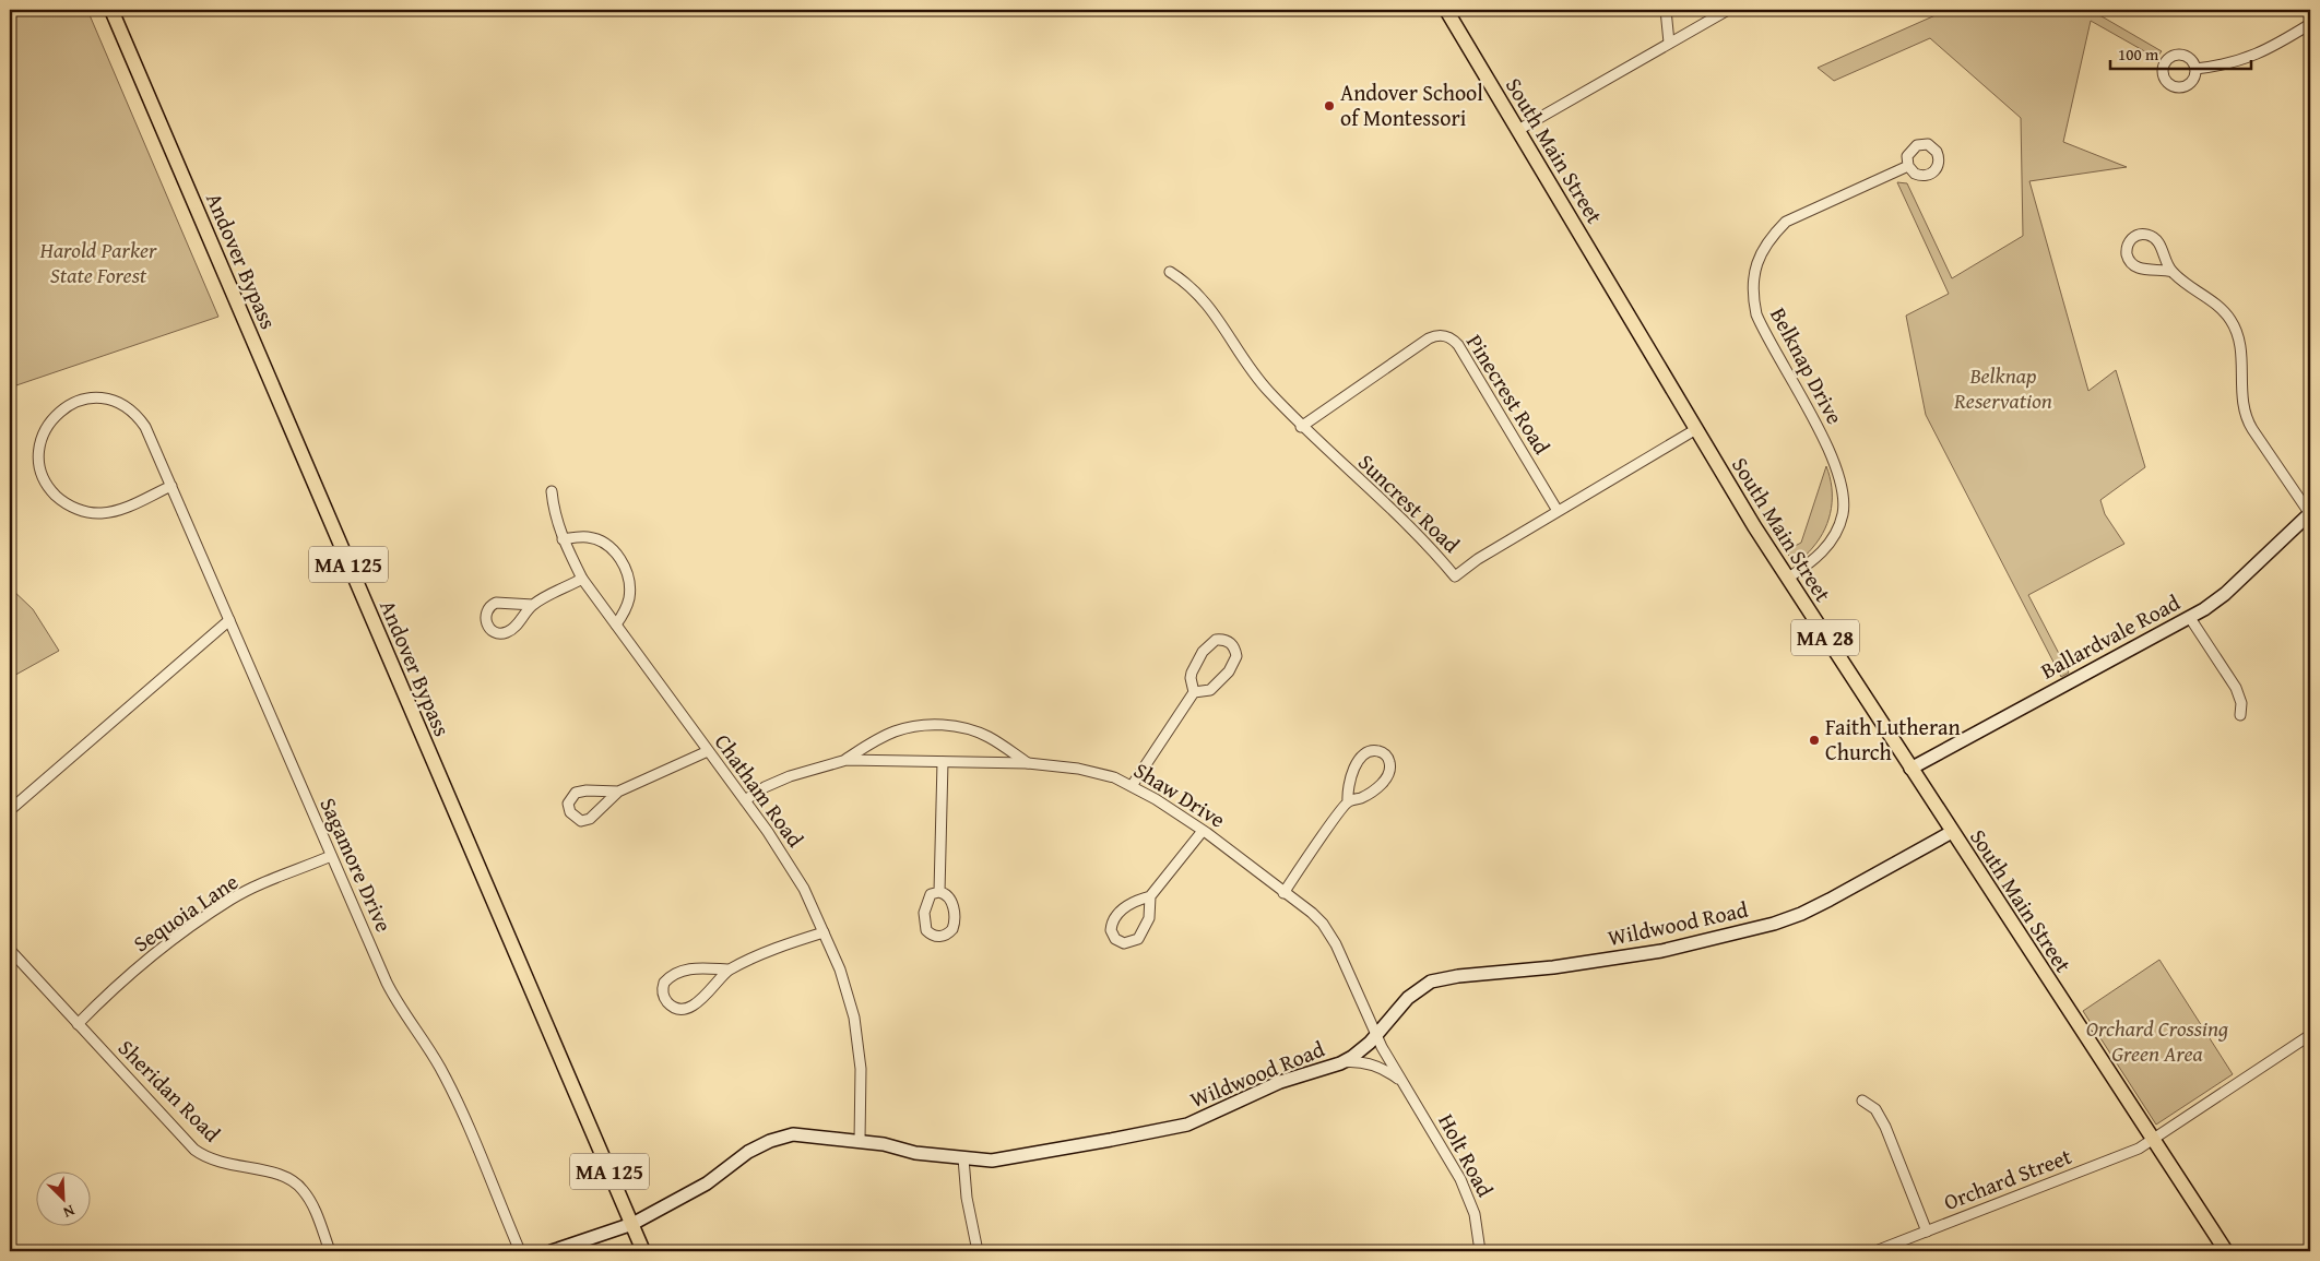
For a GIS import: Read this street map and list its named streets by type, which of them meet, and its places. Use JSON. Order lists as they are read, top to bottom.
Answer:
{
  "streets": {
    "main road": [
      "South Main Street",
      "Andover Bypass",
      "MA 125",
      "MA 28"
    ],
    "street": [
      "Belknap Drive",
      "Pinecrest Road",
      "Suncrest Road",
      "Ballardvale Road",
      "Chatham Road",
      "Shaw Drive",
      "Sagamore Drive",
      "Sequoia Lane",
      "Wildwood Road",
      "Sheridan Road",
      "Holt Road",
      "Orchard Street"
    ]
  },
  "crossings": [
    ["South Main Street", "Belknap Drive"],
    ["South Main Street", "Suncrest Road"],
    ["South Main Street", "Ballardvale Road"],
    ["South Main Street", "Wildwood Road"],
    ["South Main Street", "Orchard Street"],
    ["Andover Bypass", "Wildwood Road"],
    ["Pinecrest Road", "Suncrest Road"],
    ["Chatham Road", "Shaw Drive"],
    ["Chatham Road", "Wildwood Road"],
    ["Shaw Drive", "Wildwood Road"],
    ["Shaw Drive", "Holt Road"],
    ["Sagamore Drive", "Sequoia Lane"],
    ["Sequoia Lane", "Sheridan Road"],
    ["Wildwood Road", "Holt Road"]
  ],
  "parks": ["Harold Parker State Forest", "Belknap Reservation", "Orchard Crossing Green Area"],
  "places": ["Andover School of Montessori", "Faith Lutheran Church"],
  "scale_bar": "100 m",
  "north": "bottom right"
}
